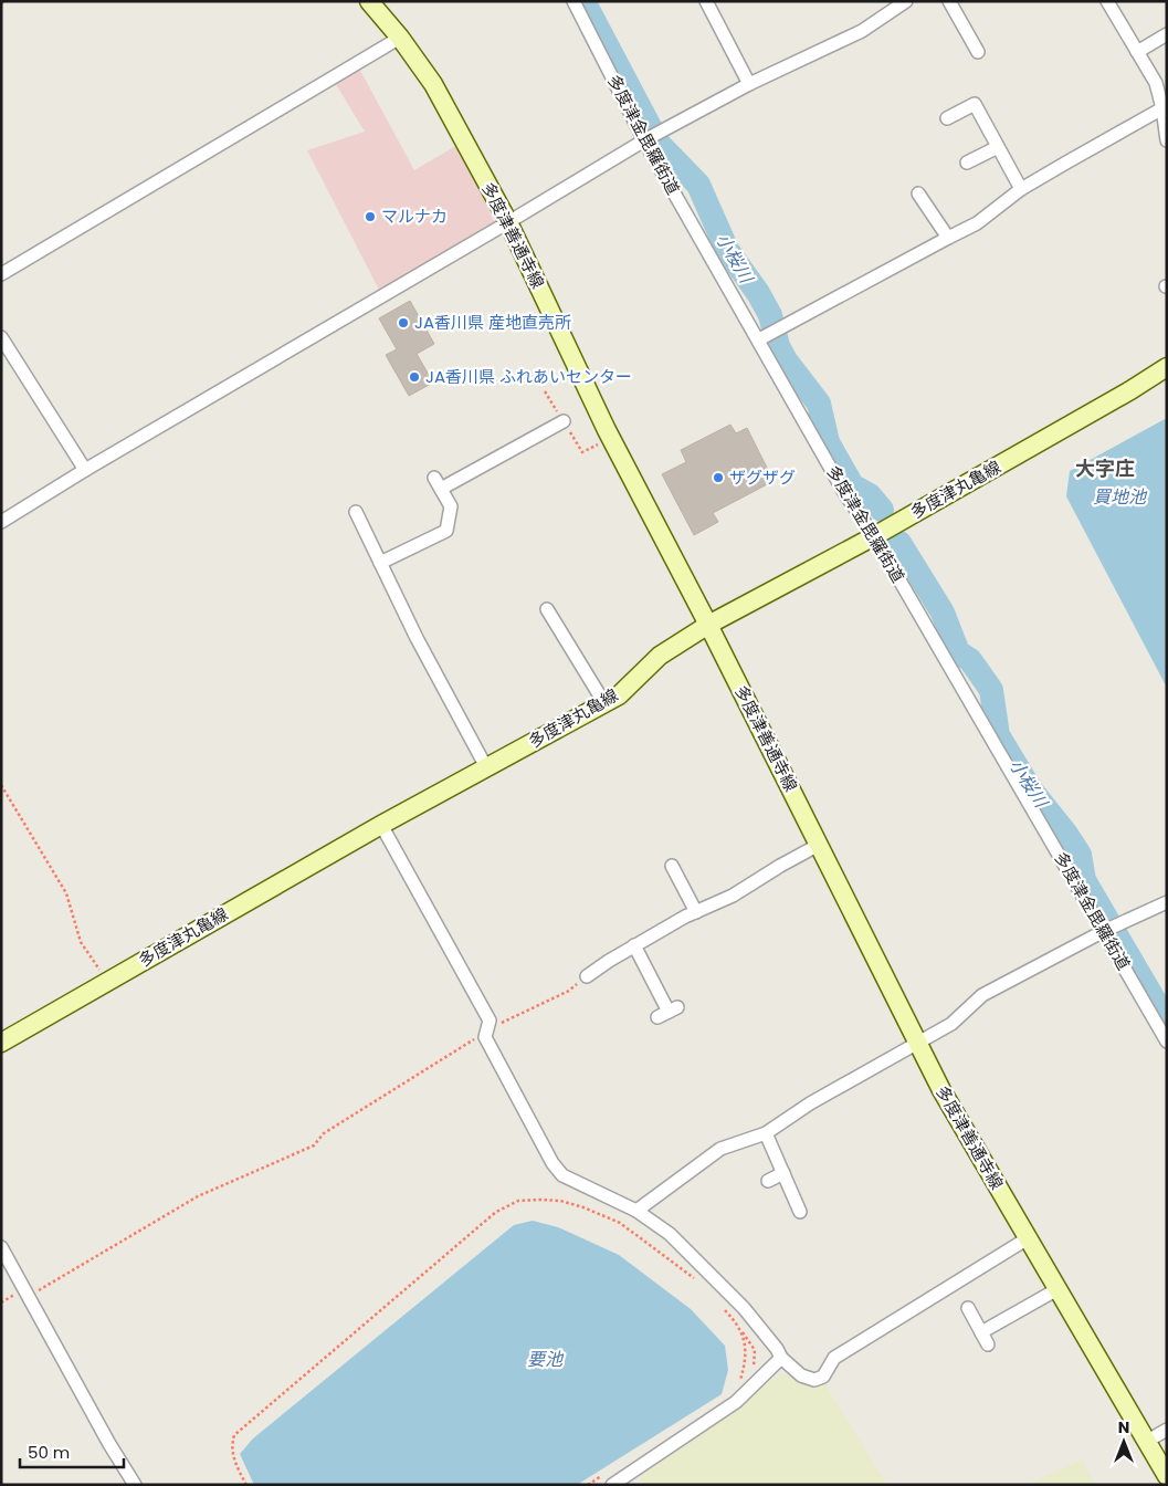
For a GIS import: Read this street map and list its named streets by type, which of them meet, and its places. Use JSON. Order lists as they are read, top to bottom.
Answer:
{
  "streets": {
    "main road": ["多度津善通寺線", "多度津丸亀線"],
    "street": ["多度津金毘羅街道"]
  },
  "crossings": [
    ["多度津金毘羅街道", "多度津丸亀線"],
    ["多度津善通寺線", "多度津丸亀線"]
  ],
  "districts": ["大字庄"],
  "water": ["小桜川", "買地池", "要池"],
  "places": [
    "マルナカ",
    "JA香川県 産地直売所",
    "JA香川県 ふれあいセンター",
    "ザグザグ"
  ],
  "scale_bar": "50 m",
  "north": "top"
}
